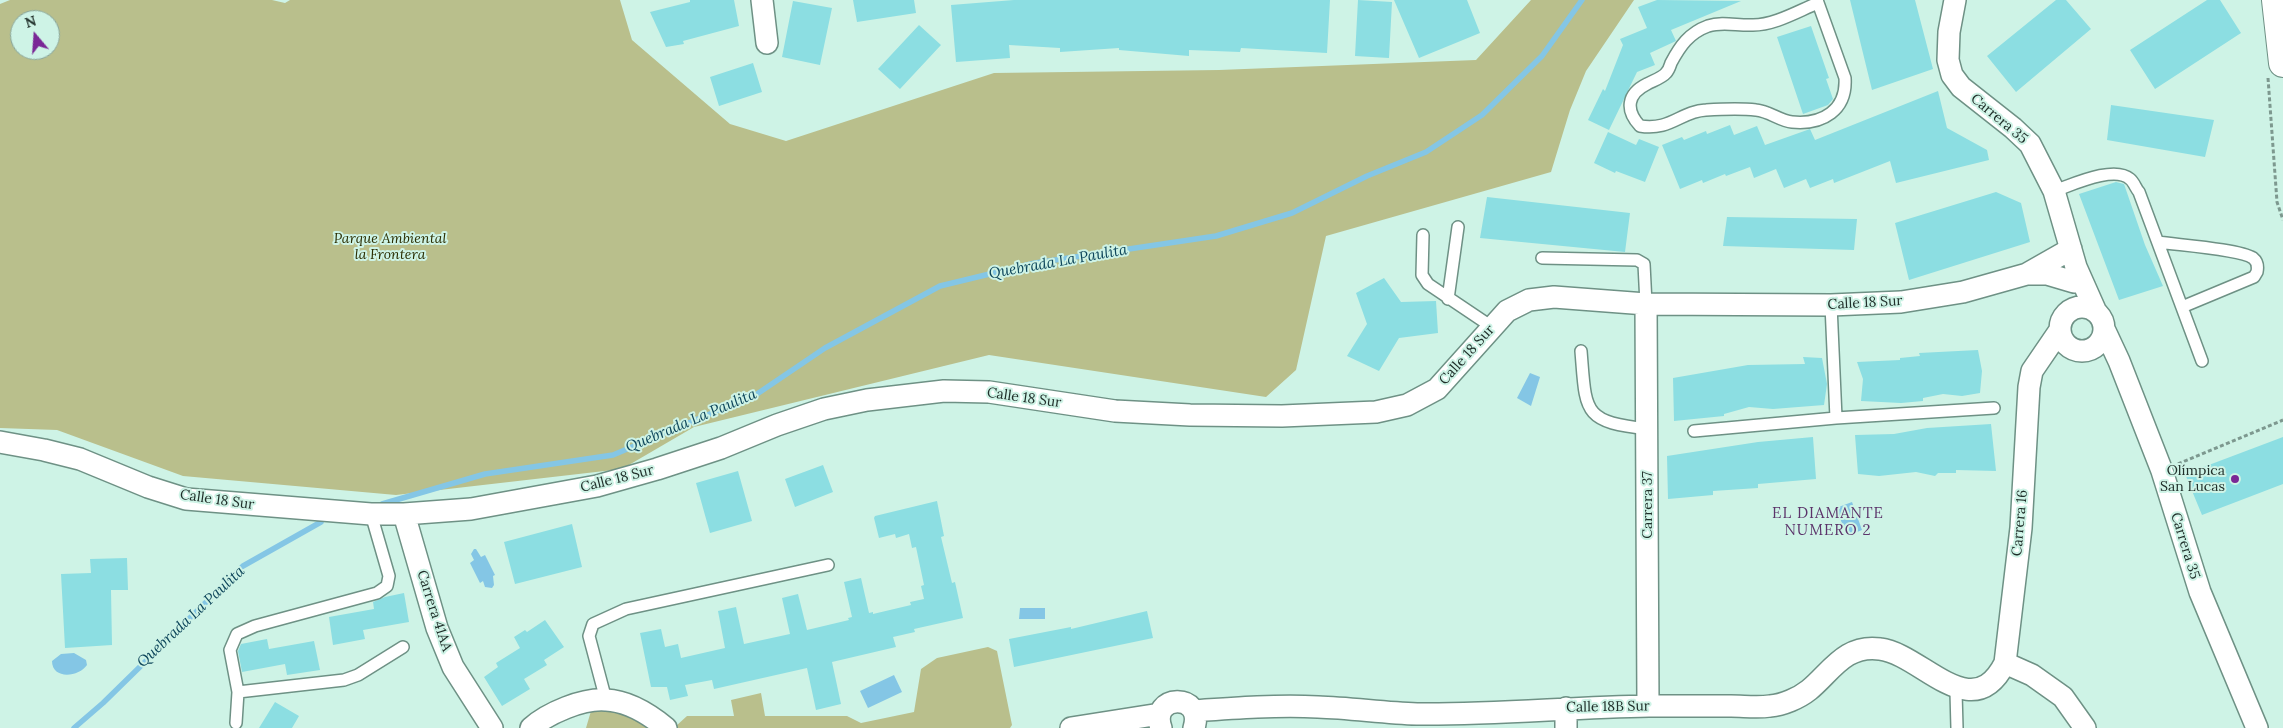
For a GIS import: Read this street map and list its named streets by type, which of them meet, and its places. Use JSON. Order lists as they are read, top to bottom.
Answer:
{
  "streets": {
    "street": [
      "Carrera 35",
      "Calle 18 Sur",
      "Carrera 37",
      "Carrera 16",
      "Carrera 41AA",
      "Calle 18B Sur"
    ]
  },
  "crossings": [
    ["Carrera 35", "Calle 18 Sur"],
    ["Carrera 35", "Carrera 16"],
    ["Calle 18 Sur", "Carrera 37"],
    ["Calle 18 Sur", "Carrera 41AA"],
    ["Carrera 37", "Calle 18B Sur"],
    ["Carrera 16", "Calle 18B Sur"]
  ],
  "districts": ["EL DIAMANTE NUMERO 2"],
  "water": ["Quebrada La Paulita"],
  "parks": ["Parque Ambiental la Frontera"],
  "places": ["Olímpica San Lucas"],
  "north": "top"
}
